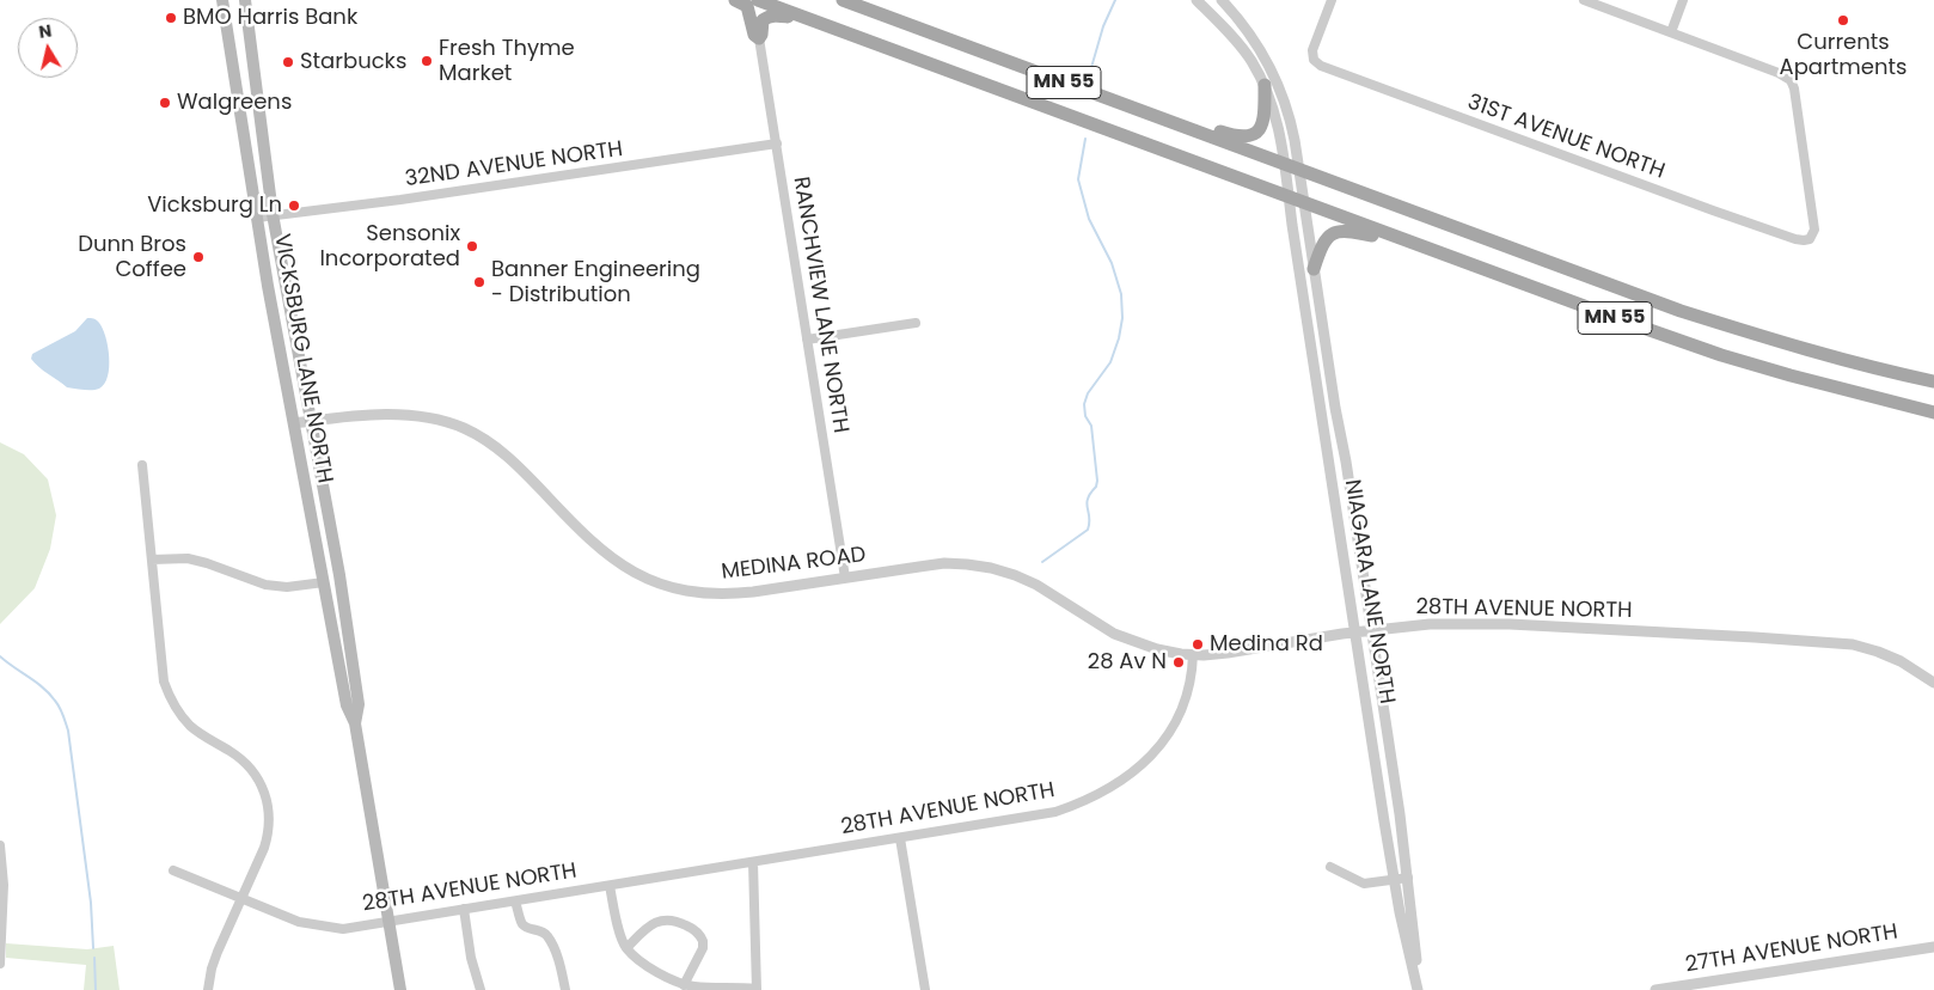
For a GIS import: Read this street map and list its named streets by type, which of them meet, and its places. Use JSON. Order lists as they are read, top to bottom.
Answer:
{
  "streets": {
    "main road": ["MN 55", "VICKSBURG LANE NORTH"],
    "street": [
      "31ST AVENUE NORTH",
      "32ND AVENUE NORTH",
      "RANCHVIEW LANE NORTH",
      "MEDINA ROAD",
      "NIAGARA LANE NORTH",
      "28TH AVENUE NORTH",
      "27TH AVENUE NORTH"
    ]
  },
  "crossings": [
    ["MN 55", "NIAGARA LANE NORTH"],
    ["32ND AVENUE NORTH", "RANCHVIEW LANE NORTH"],
    ["32ND AVENUE NORTH", "VICKSBURG LANE NORTH"],
    ["RANCHVIEW LANE NORTH", "MEDINA ROAD"],
    ["VICKSBURG LANE NORTH", "MEDINA ROAD"],
    ["VICKSBURG LANE NORTH", "28TH AVENUE NORTH"],
    ["MEDINA ROAD", "28TH AVENUE NORTH"],
    ["NIAGARA LANE NORTH", "28TH AVENUE NORTH"]
  ],
  "places": [
    "BMO Harris Bank",
    "Currents Apartments",
    "Fresh Thyme Market",
    "Starbucks",
    "Walgreens",
    "Vicksburg Ln",
    "Sensonix Incorporated",
    "Dunn Bros Coffee",
    "Banner Engineering - Distribution",
    "Medina Rd",
    "28 Av N"
  ],
  "north": "top"
}
